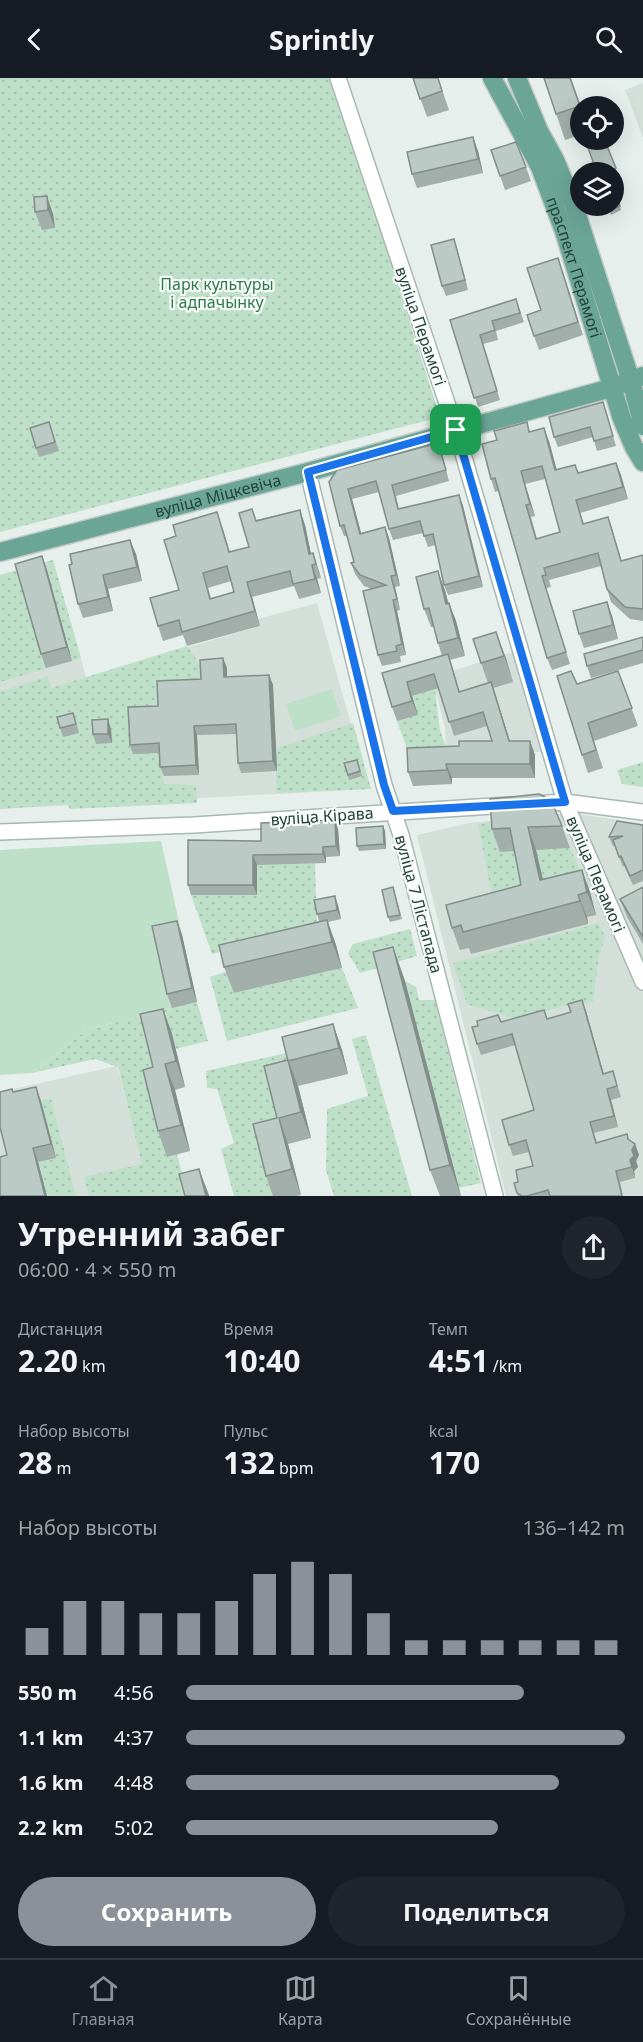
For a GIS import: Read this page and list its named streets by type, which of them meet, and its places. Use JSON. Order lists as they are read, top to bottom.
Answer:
{
  "streets": {
    "main road": ["праспект Перамогі", "вуліца Міцкевіча"],
    "street": ["вуліца Перамогі", "вуліца Кірава", "вуліца 7 Лістапада"]
  },
  "crossings": [
    ["праспект Перамогі", "вуліца Міцкевіча"],
    ["вуліца Перамогі", "вуліца Міцкевіча"],
    ["вуліца Перамогі", "вуліца Кірава"],
    ["вуліца Міцкевіча", "вуліца 7 Лістапада"],
    ["вуліца Кірава", "вуліца 7 Лістапада"]
  ],
  "parks": ["Парк культуры і адпачынку"],
  "page": {
    "header": "Sprintly",
    "heading": ["Утренний забег", "06:00 · 4 × 550 m"],
    "stats": [
      ["Дистанция", "2.20 km"],
      ["Время", "10:40"],
      ["Темп", "4:51 /km"],
      ["Набор высоты", "28 m"],
      ["Пульс", "132 bpm"],
      ["kcal", "170"]
    ],
    "chart": ["Набор высоты", "136–142 m"],
    "list": [
      {
        "name": "550 m",
        "note": "4:56"
      },
      {
        "name": "1.1 km",
        "note": "4:37"
      },
      {
        "name": "1.6 km",
        "note": "4:48"
      },
      {
        "name": "2.2 km",
        "note": "5:02"
      }
    ],
    "buttons": ["Сохранить", "Поделиться"],
    "tabs": ["Главная", "Карта", "Сохранённые"]
  }
}
